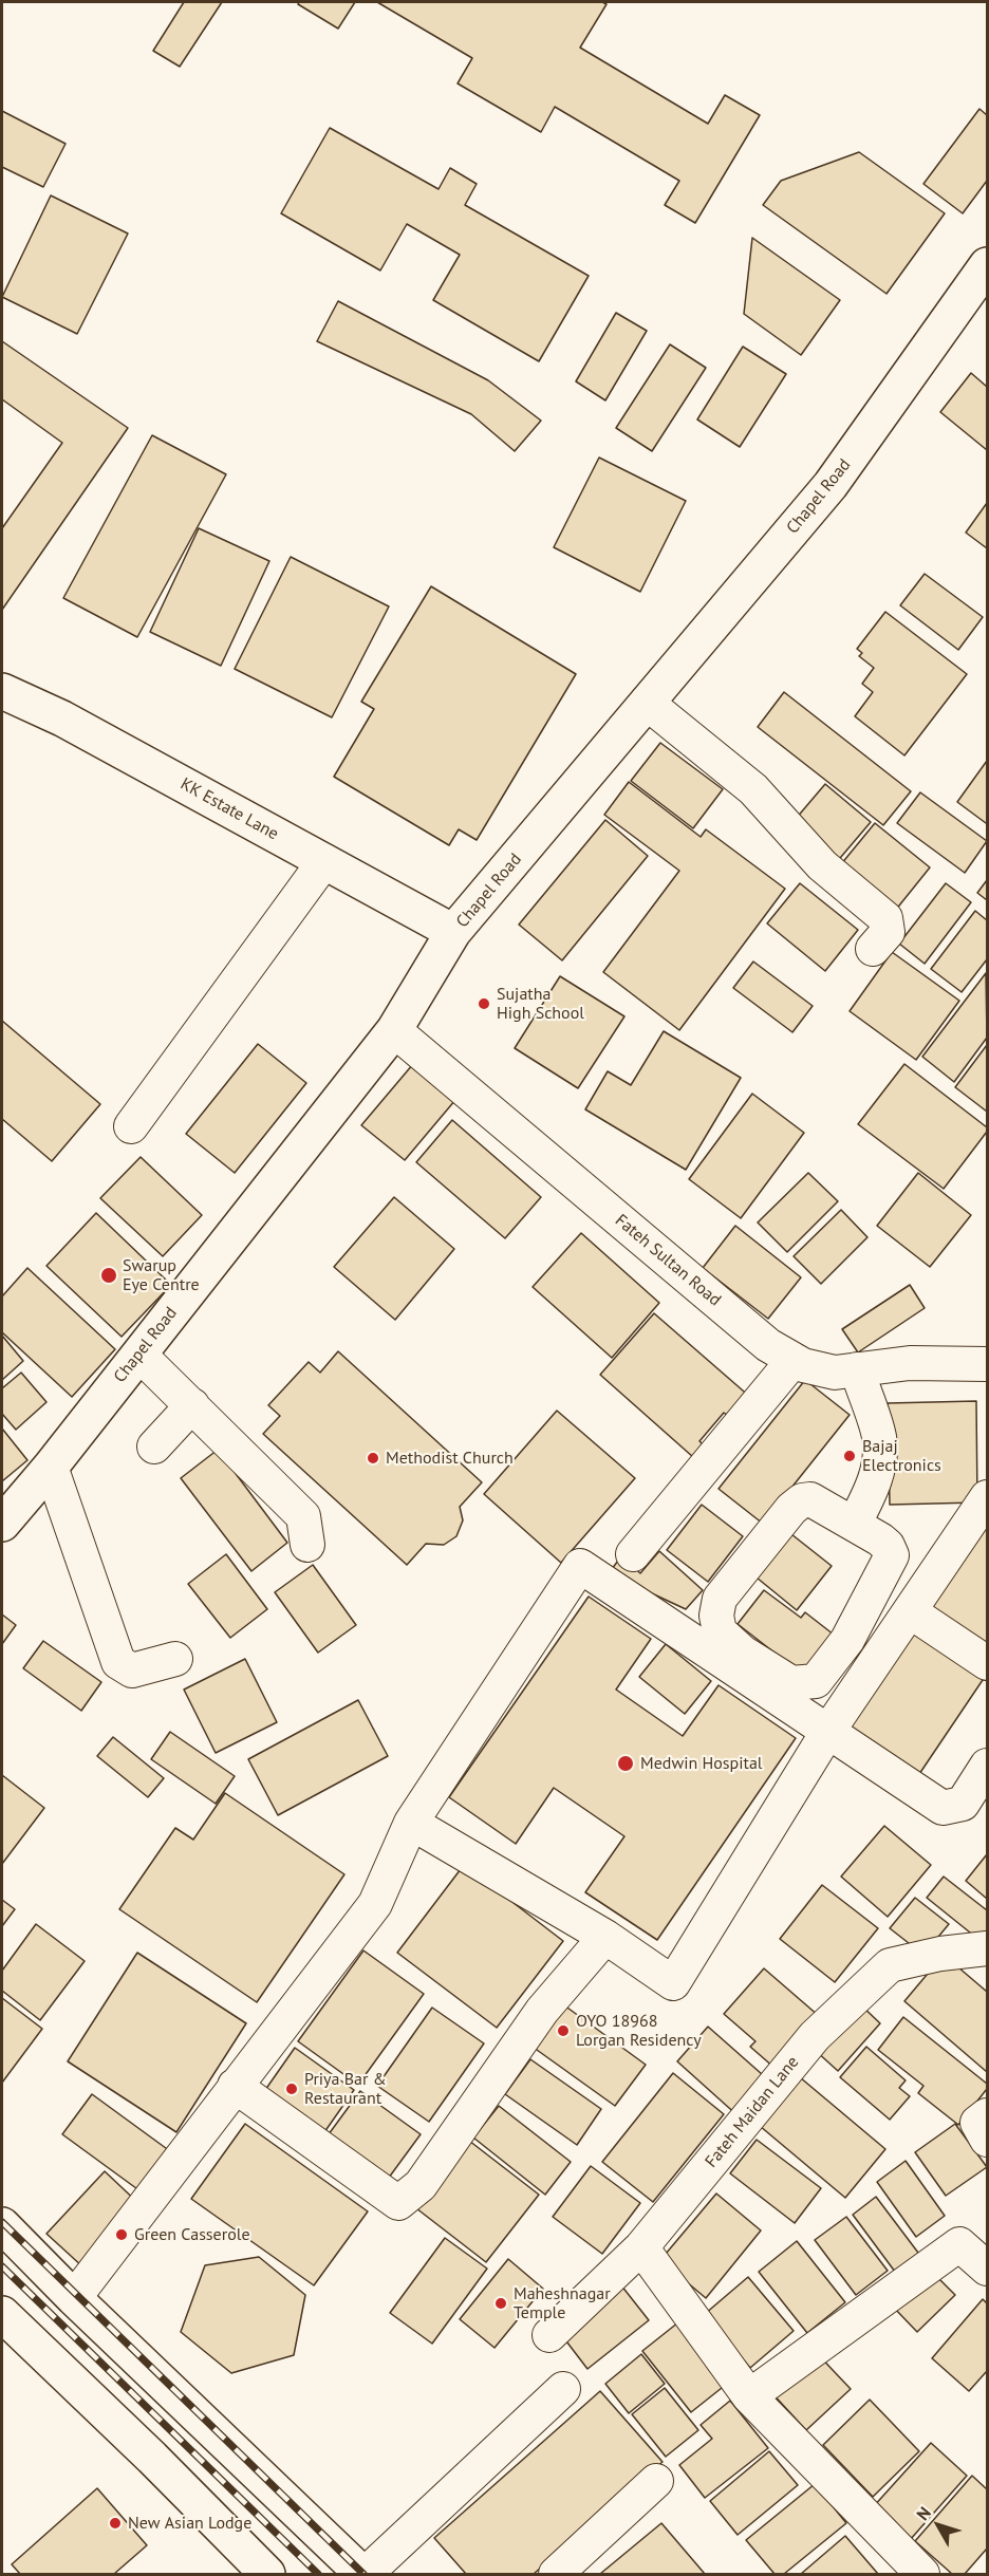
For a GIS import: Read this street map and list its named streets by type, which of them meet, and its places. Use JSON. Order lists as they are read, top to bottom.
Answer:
{
  "streets": {
    "main road": ["Chapel Road", "KK Estate Lane"],
    "street": ["Fateh Sultan Road", "Fateh Maidan Lane"]
  },
  "crossings": [
    ["Chapel Road", "KK Estate Lane"],
    ["Chapel Road", "Fateh Sultan Road"]
  ],
  "places": [
    "Sujatha High School",
    "Swarup Eye Centre",
    "Bajaj Electronics",
    "Methodist Church",
    "Medwin Hospital",
    "OYO 18968 Lorgan Residency",
    "Priya Bar & Restaurant",
    "Green Casserole",
    "Maheshnagar Temple",
    "New Asian Lodge"
  ],
  "north": "top left"
}
